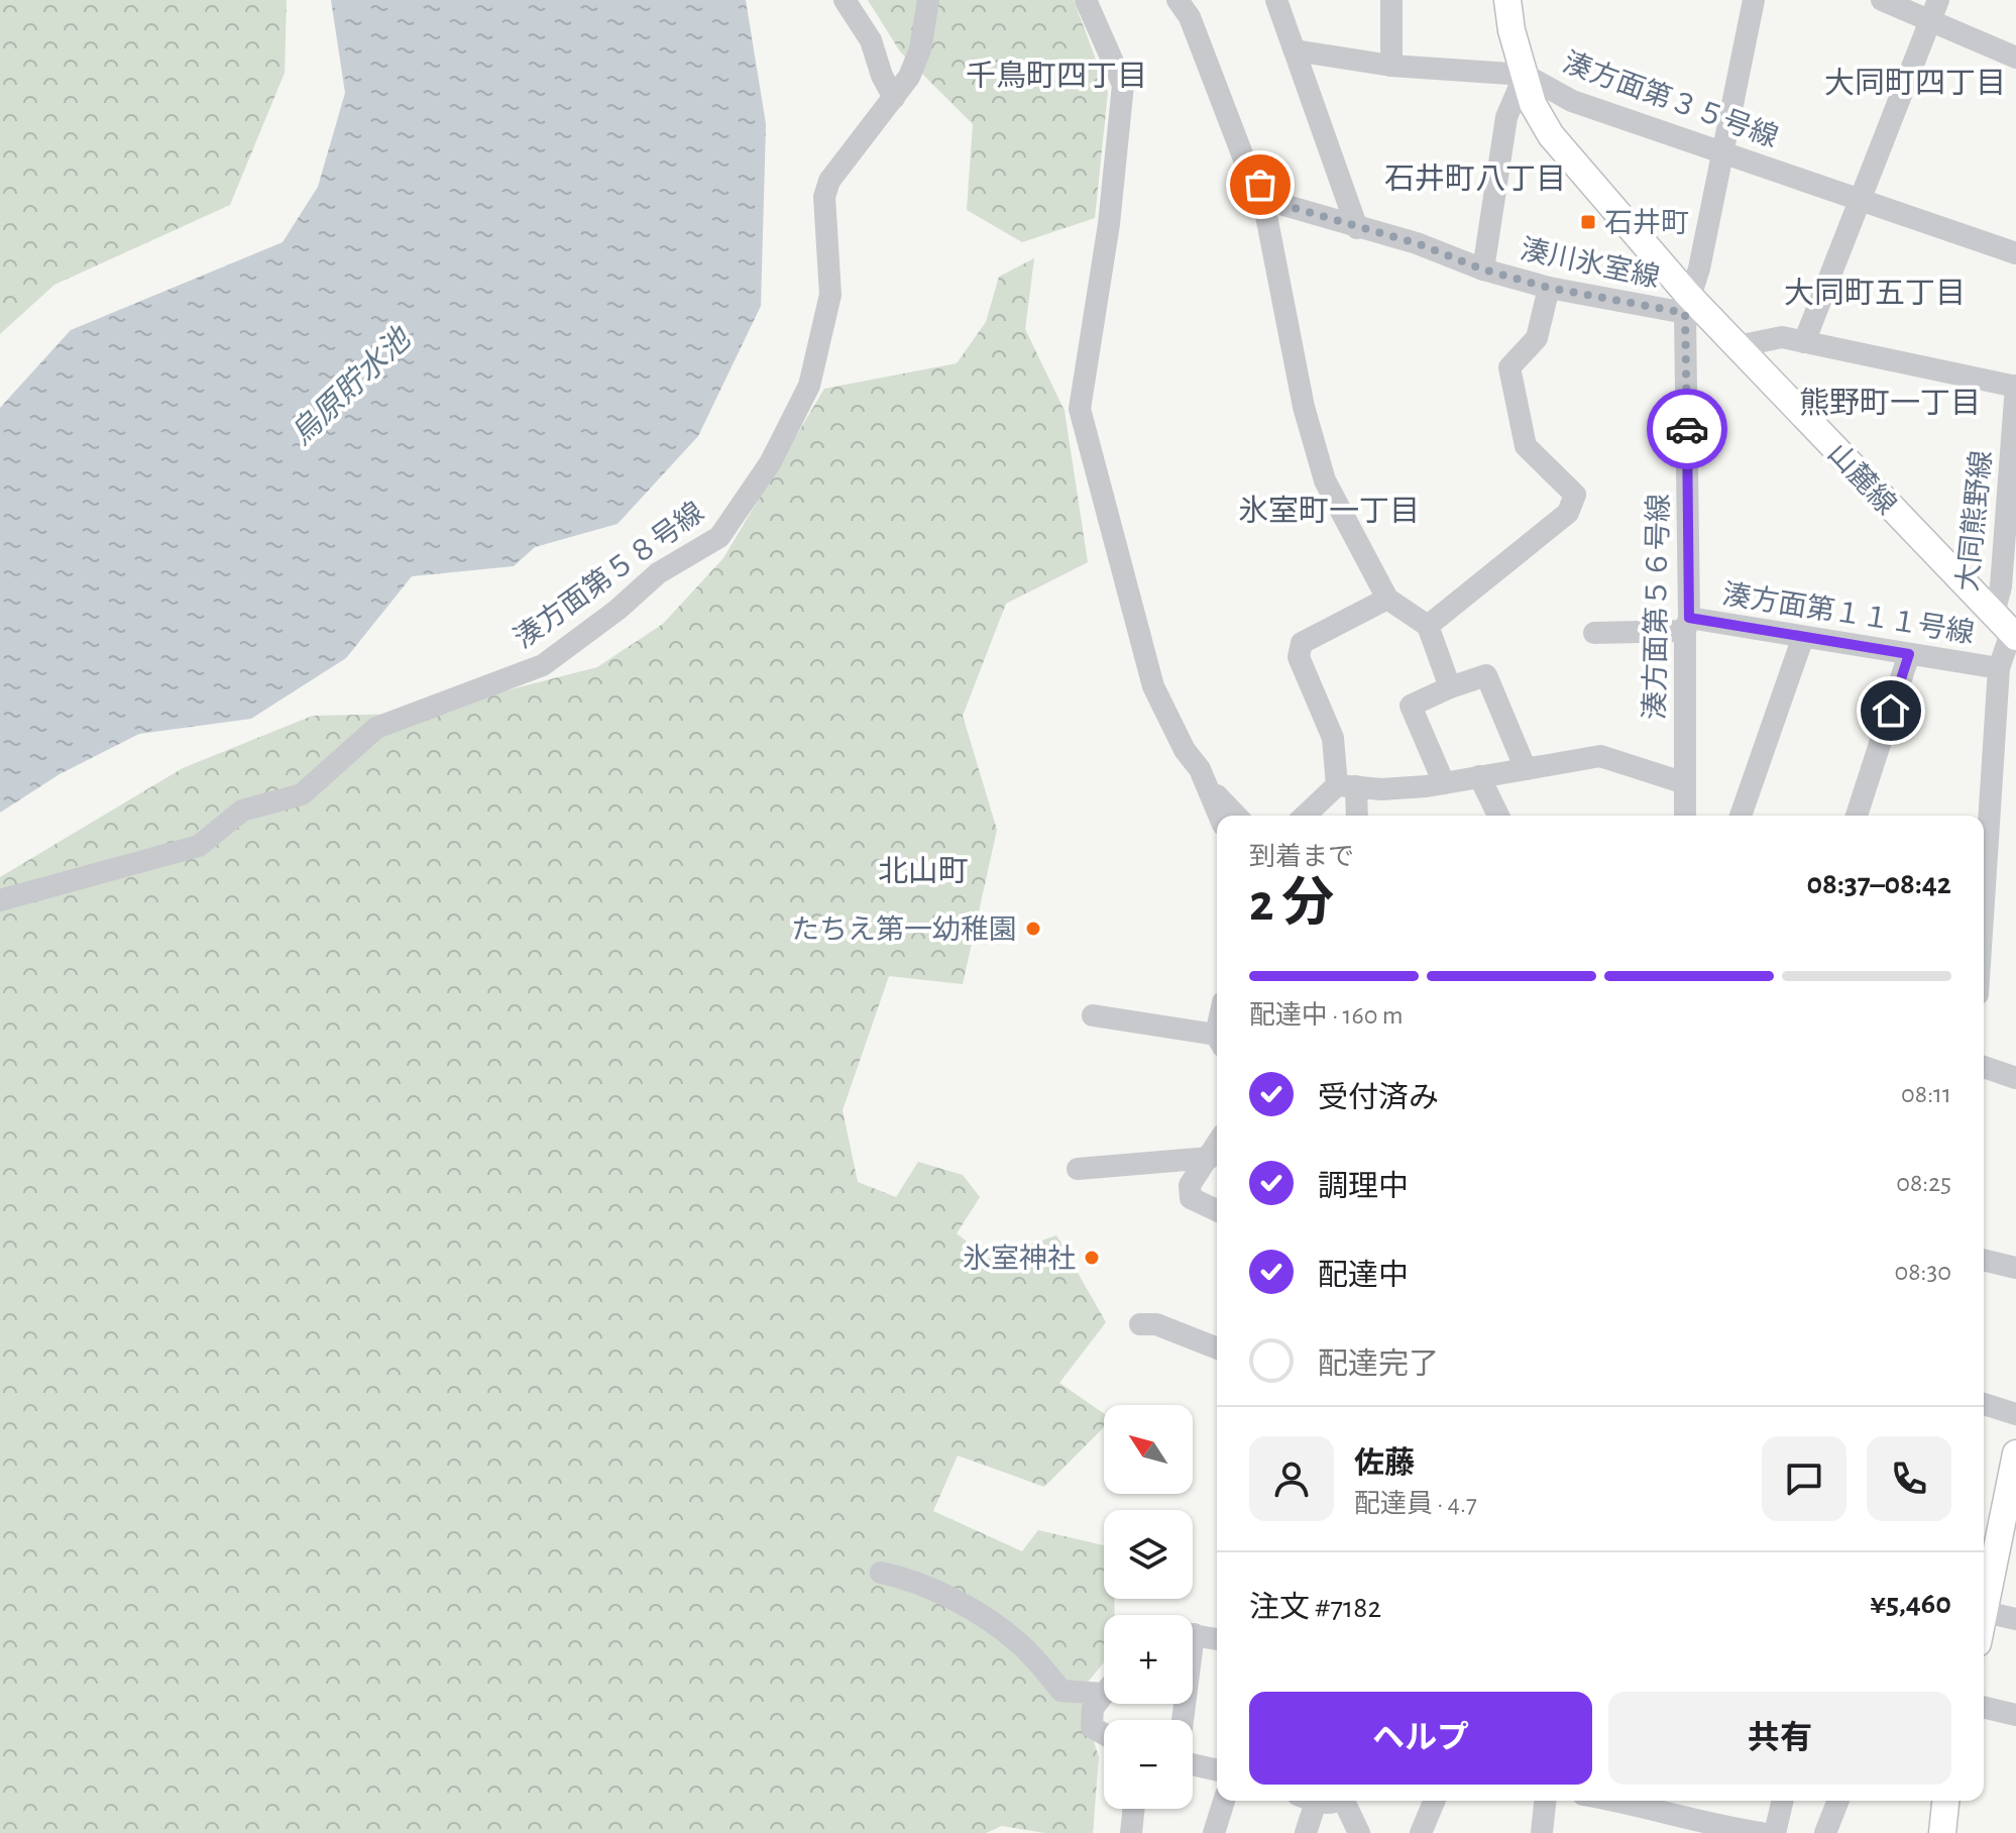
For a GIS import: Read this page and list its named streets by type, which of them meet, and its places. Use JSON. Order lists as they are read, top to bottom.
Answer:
{
  "streets": {
    "main road": ["山麓線"],
    "street": [
      "湊方面第３５号線",
      "湊川氷室線",
      "大同熊野線",
      "湊方面第５８号線",
      "湊方面第５６号線",
      "湊方面第１１１号線"
    ]
  },
  "crossings": [
    ["湊方面第３５号線", "山麓線"],
    ["湊川氷室線", "山麓線"],
    ["湊川氷室線", "湊方面第５６号線"],
    ["山麓線", "大同熊野線"],
    ["山麓線", "湊方面第５６号線"],
    ["大同熊野線", "湊方面第１１１号線"],
    ["湊方面第５６号線", "湊方面第１１１号線"]
  ],
  "districts": [
    "千鳥町四丁目",
    "大同町四丁目",
    "石井町八丁目",
    "大同町五丁目",
    "熊野町一丁目",
    "氷室町一丁目",
    "北山町"
  ],
  "water": ["烏原貯水池"],
  "places": {
    "transit": ["石井町"],
    "other": ["たちえ第一幼稚園", "氷室神社"]
  },
  "north": "top left",
  "page": {
    "heading": ["2 分", "到着まで", "08:37–08:42"],
    "panel": [
      "佐藤",
      "配達員 · 4.7",
      "注文 #7182",
      "¥5,460"
    ],
    "bar": "配達中 · 160 m",
    "list": [
      ["受付済み", "08:11"],
      ["調理中", "08:25"],
      ["配達中", "08:30"],
      "配達完了"
    ],
    "map_buttons": ["+", "−"],
    "buttons": ["ヘルプ", "共有"]
  }
}
